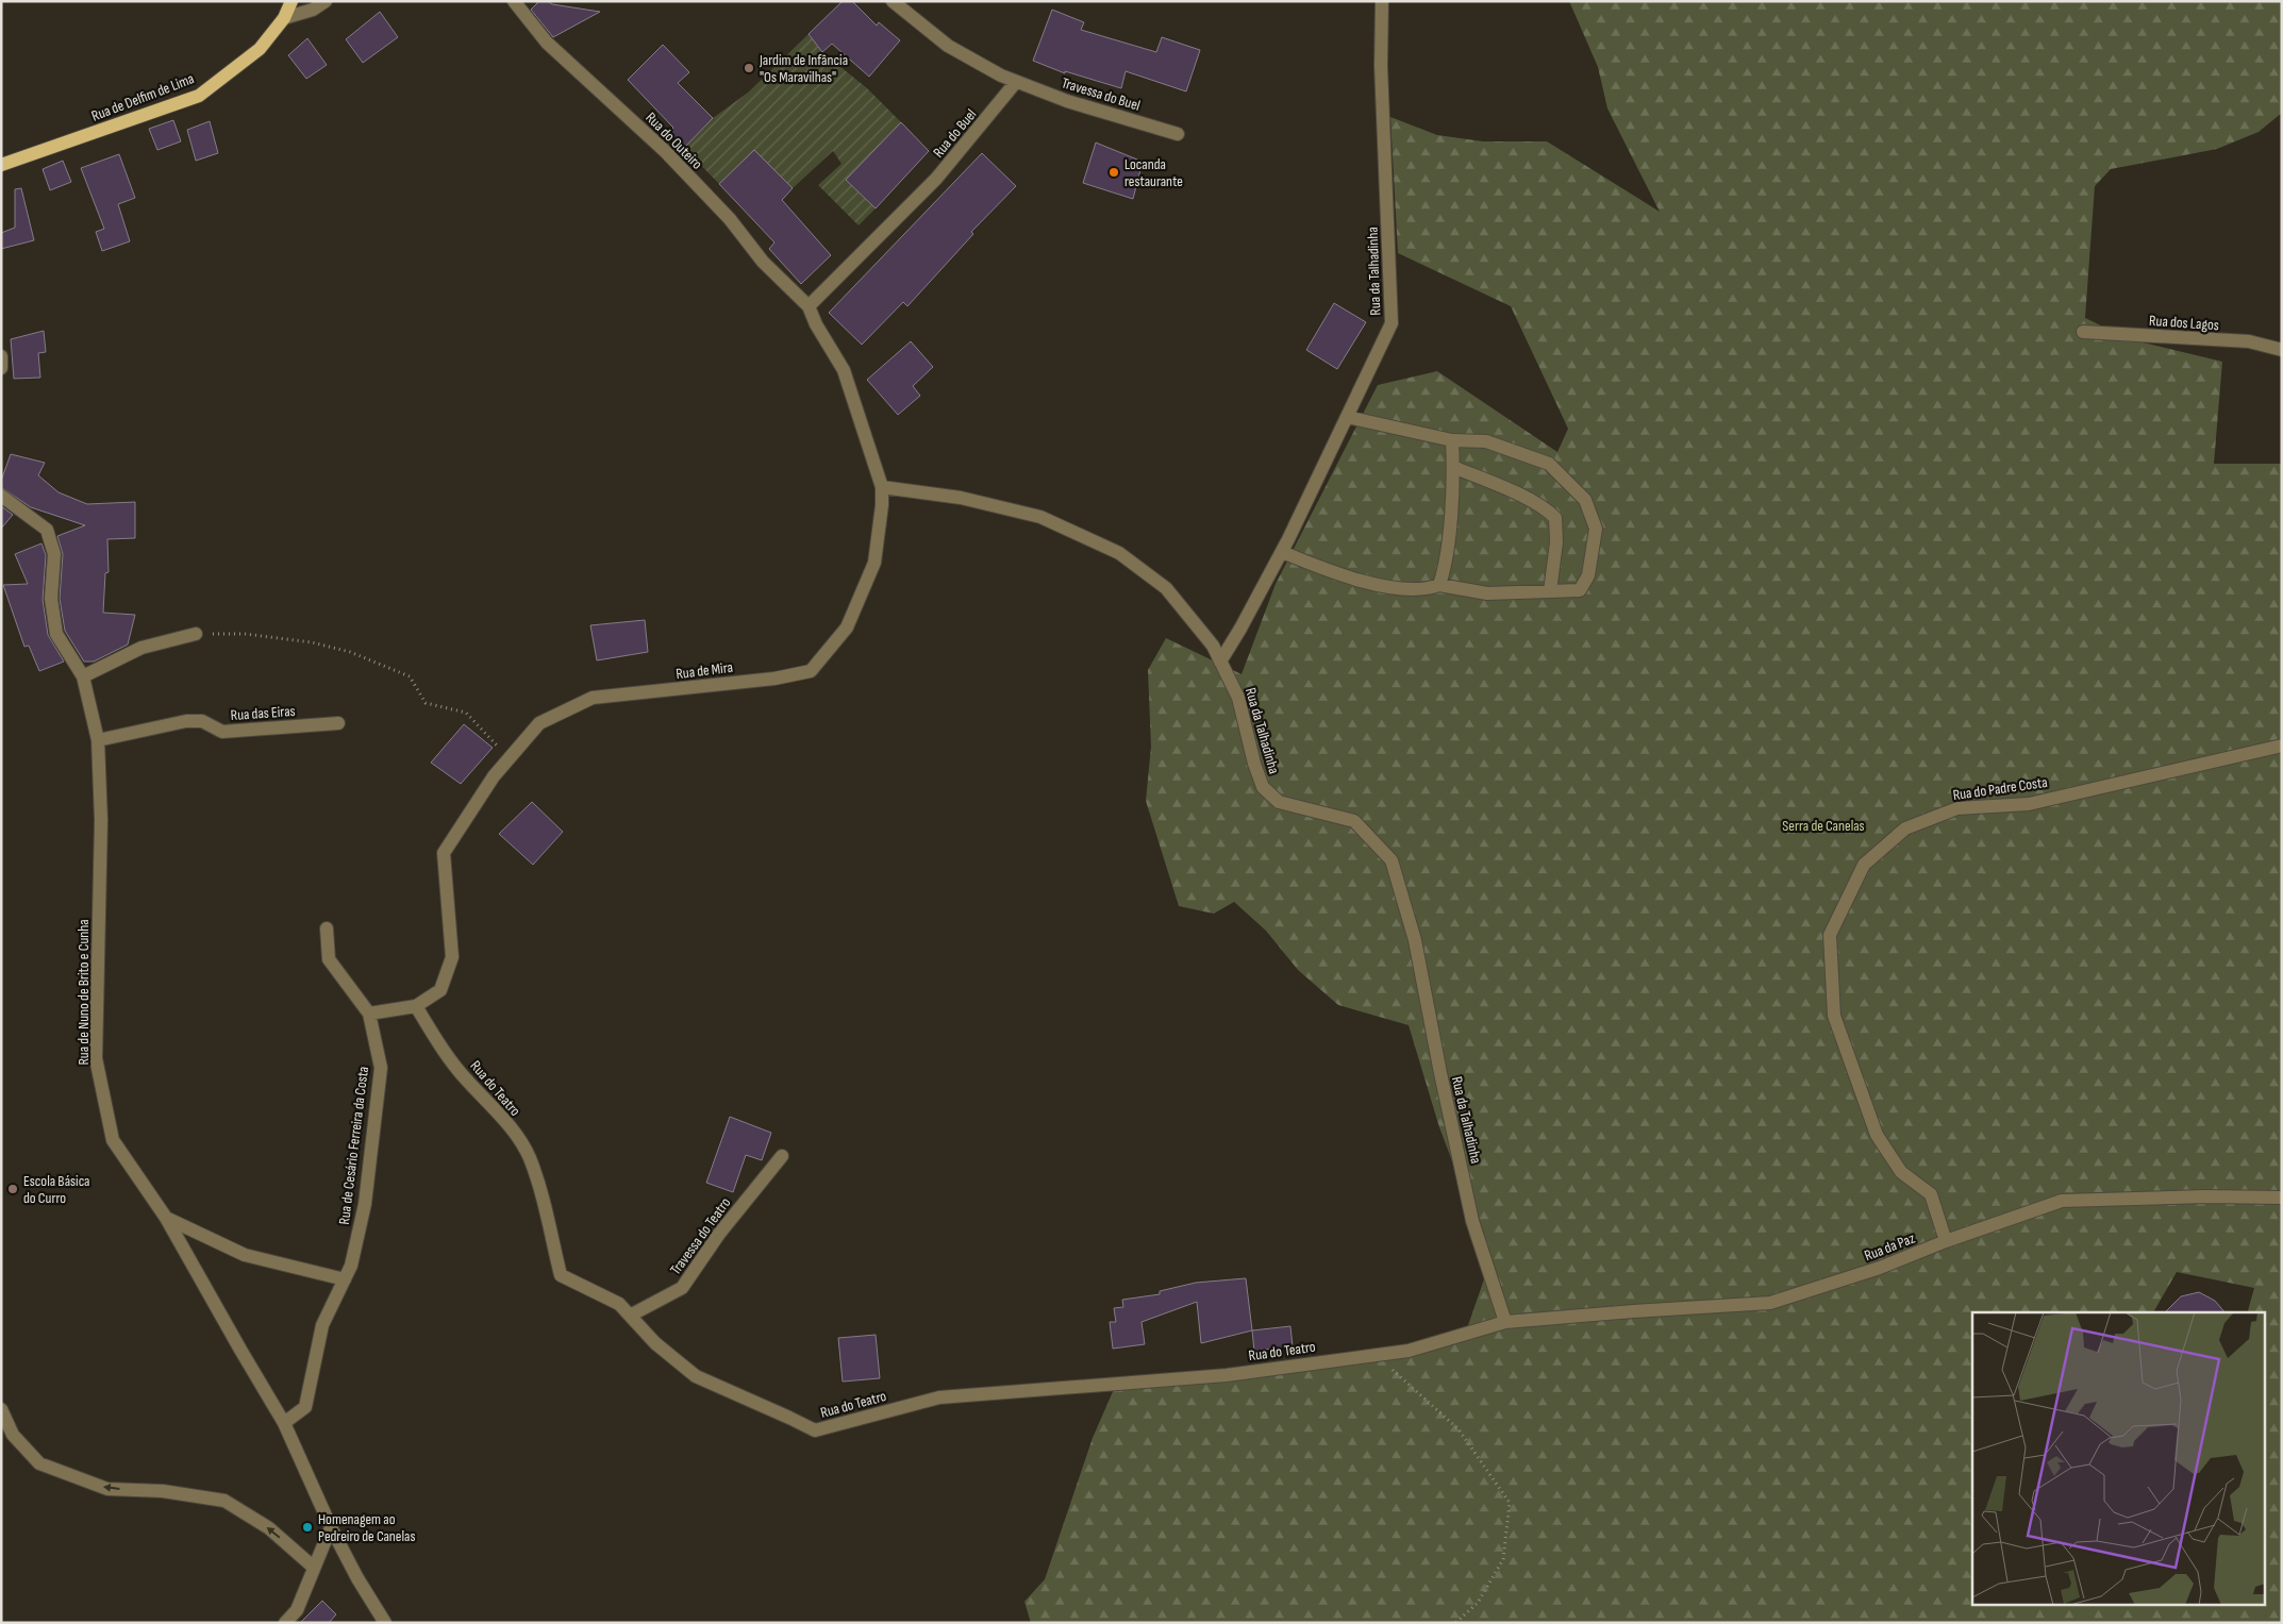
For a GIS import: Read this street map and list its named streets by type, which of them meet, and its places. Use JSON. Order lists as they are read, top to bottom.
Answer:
{
  "streets": {
    "main road": ["Rua de Delfim de Lima"],
    "street": [
      "Travessa do Buel",
      "Rua do Buel",
      "Rua do Outeiro",
      "Rua da Talhadinha",
      "Rua dos Lagos",
      "Rua de Mira",
      "Rua das Eiras",
      "Rua do Padre Costa",
      "Rua de Nuno de Brito e Cunha",
      "Rua do Teatro",
      "Rua de Cesário Ferreira da Costa",
      "Travessa do Teatro",
      "Rua da Paz"
    ]
  },
  "crossings": [
    ["Travessa do Buel", "Rua do Buel"],
    ["Rua do Buel", "Rua do Outeiro"],
    ["Rua do Buel", "Rua de Mira"],
    ["Rua do Outeiro", "Rua de Mira"],
    ["Rua da Talhadinha", "Rua do Teatro"],
    ["Rua da Talhadinha", "Rua da Paz"],
    ["Rua de Mira", "Rua do Teatro"],
    ["Rua das Eiras", "Rua de Nuno de Brito e Cunha"],
    ["Rua do Padre Costa", "Rua da Paz"],
    ["Rua de Nuno de Brito e Cunha", "Rua de Cesário Ferreira da Costa"],
    ["Rua do Teatro", "Travessa do Teatro"],
    ["Rua do Teatro", "Rua da Paz"]
  ],
  "parks": ["Serra de Canelas"],
  "places": [
    "Jardim de Infância \"Os Maravilhas\"",
    "Locanda restaurante",
    "Escola Básica do Curro",
    "Homenagem ao Pedreiro de Canelas"
  ]
}
